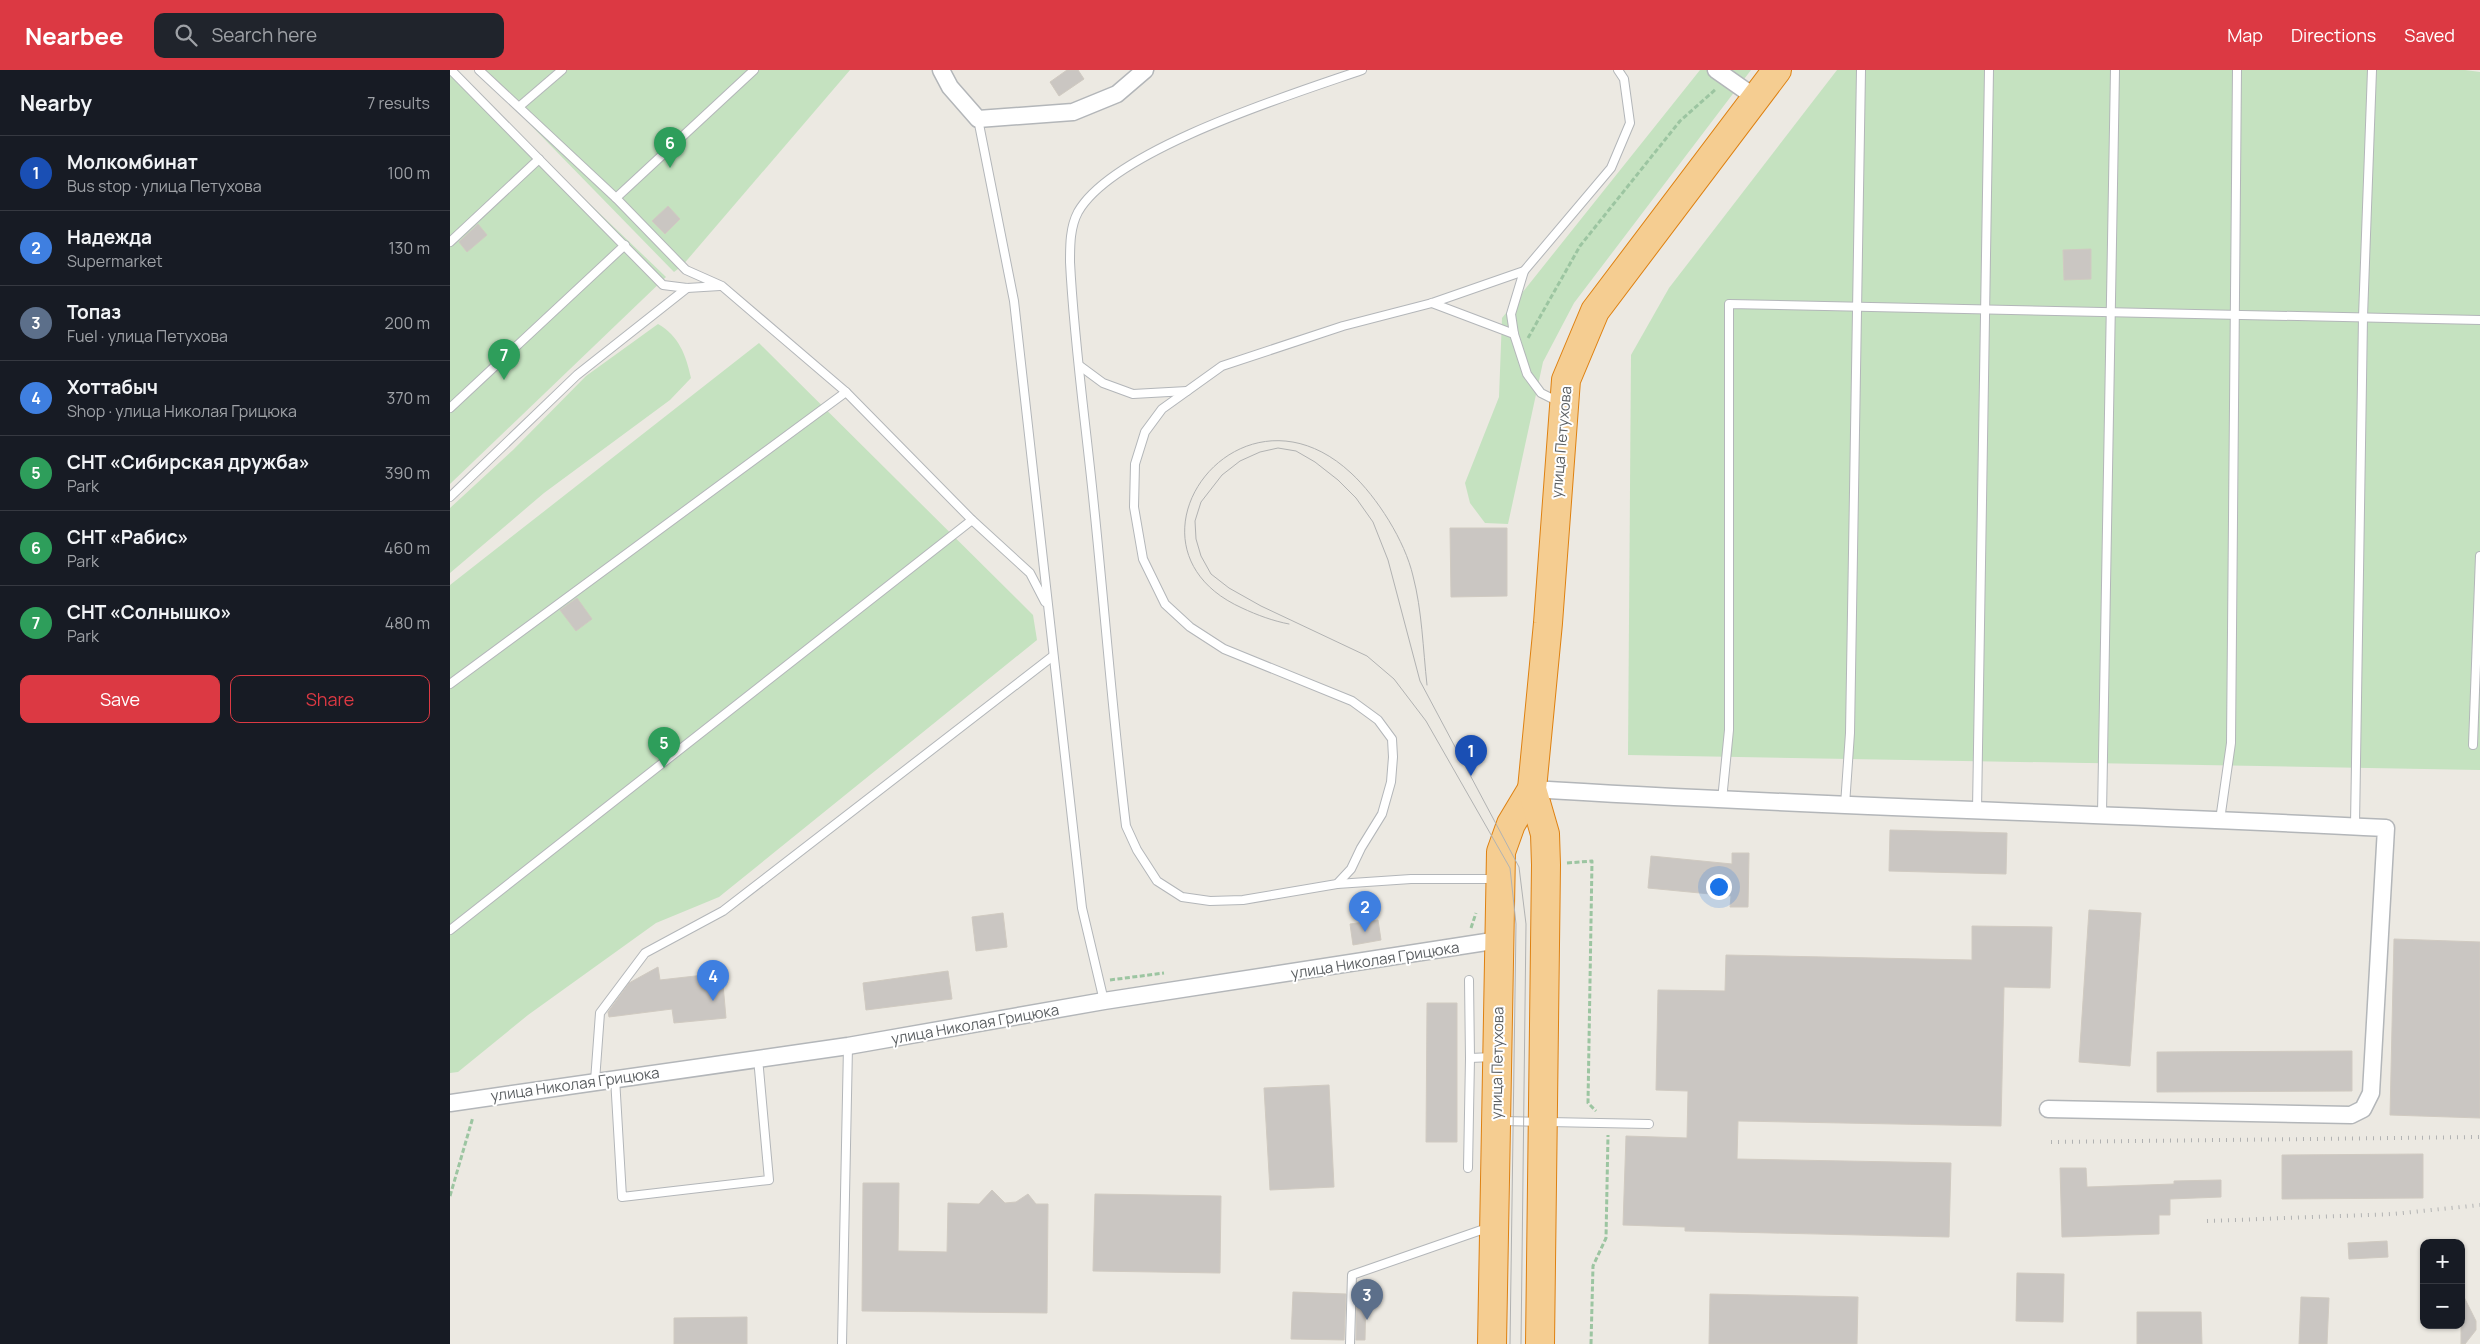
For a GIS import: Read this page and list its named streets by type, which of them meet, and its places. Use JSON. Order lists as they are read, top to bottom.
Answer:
{
  "streets": {
    "highway": ["улица Петухова"],
    "street": ["улица Николая Грицюка"]
  },
  "crossings": [
    ["улица Петухова", "улица Николая Грицюка"]
  ],
  "page": {
    "header": "Nearbee",
    "search": "Search here",
    "nav": ["Map", "Directions", "Saved"],
    "heading": ["Nearby", "7 results"],
    "pins": [
      "6",
      "7",
      "5",
      "1",
      "2",
      "4",
      "3"
    ],
    "list": [
      {
        "mark": "1",
        "name": "Молкомбинат",
        "note": "Bus stop · улица Петухова",
        "value": "100 m"
      },
      {
        "mark": "2",
        "name": "Надежда",
        "note": "Supermarket",
        "value": "130 m"
      },
      {
        "mark": "3",
        "name": "Топаз",
        "note": "Fuel · улица Петухова",
        "value": "200 m"
      },
      {
        "mark": "4",
        "name": "Хоттабыч",
        "note": "Shop · улица Николая Грицюка",
        "value": "370 m"
      },
      {
        "mark": "5",
        "name": "СНТ «Сибирская дружба»",
        "note": "Park",
        "value": "390 m"
      },
      {
        "mark": "6",
        "name": "СНТ «Рабис»",
        "note": "Park",
        "value": "460 m"
      },
      {
        "mark": "7",
        "name": "СНТ «Солнышко»",
        "note": "Park",
        "value": "480 m"
      }
    ],
    "buttons": ["Save", "Share"],
    "map_buttons": ["+", "−"]
  }
}
